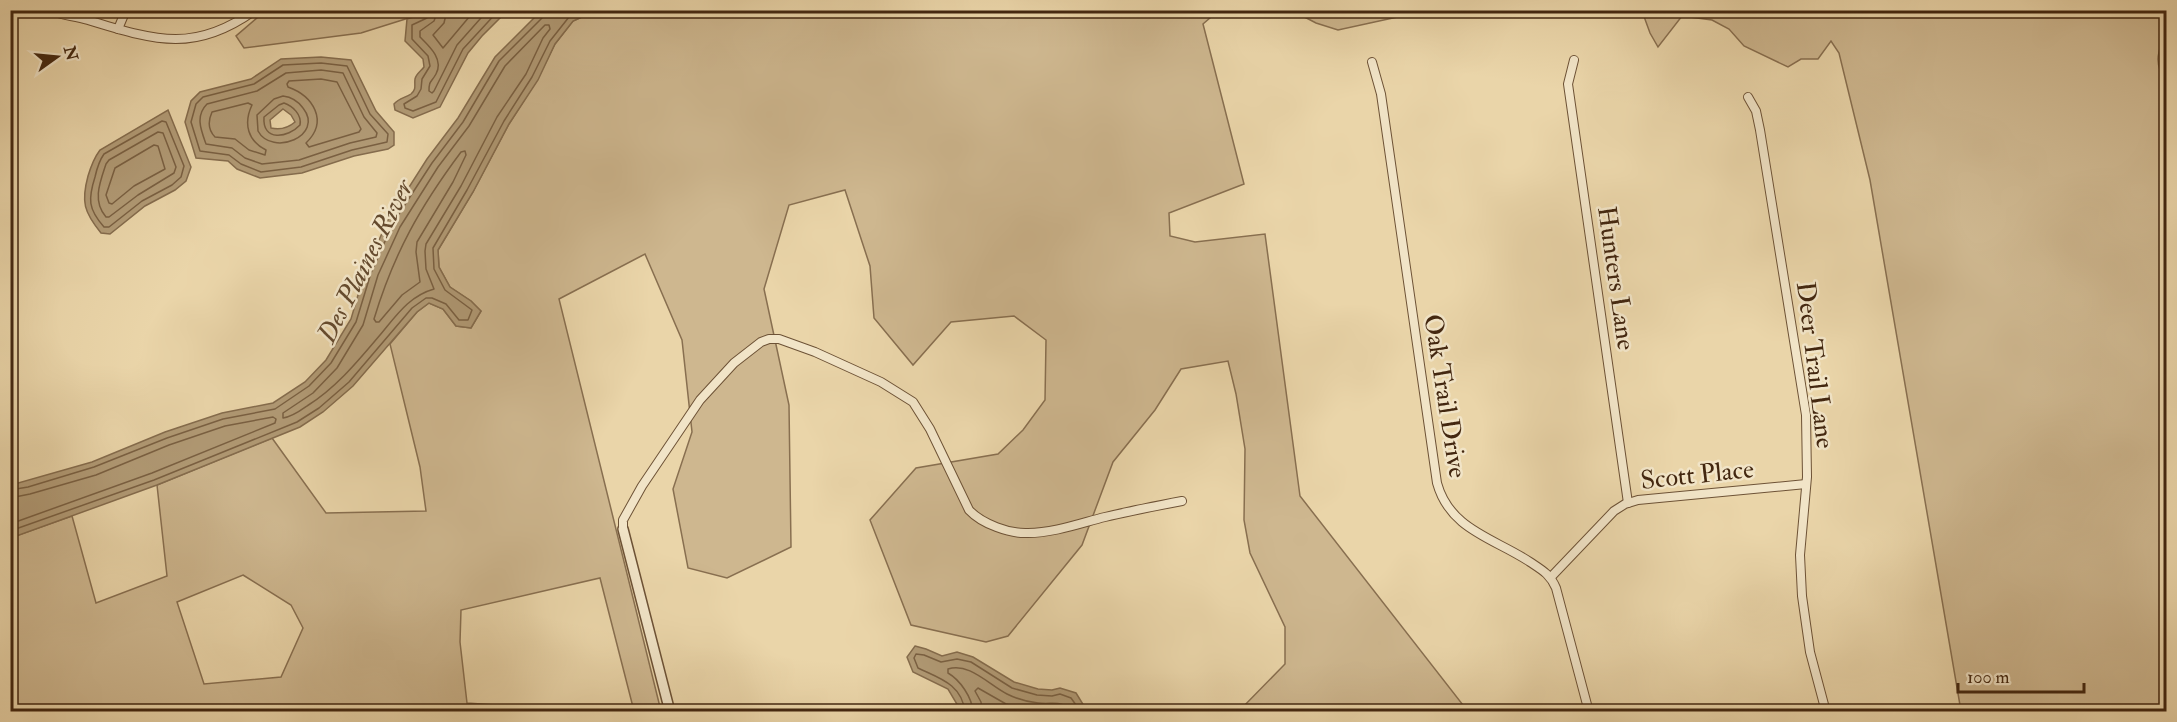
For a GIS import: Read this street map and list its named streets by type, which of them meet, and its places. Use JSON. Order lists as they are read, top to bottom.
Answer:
{
  "streets": {
    "street": [
      "Hunters Lane",
      "Deer Trail Lane",
      "Oak Trail Drive",
      "Scott Place"
    ]
  },
  "crossings": [
    ["Hunters Lane", "Scott Place"],
    ["Deer Trail Lane", "Scott Place"],
    ["Oak Trail Drive", "Scott Place"]
  ],
  "water": ["Des Plaines River"],
  "scale_bar": "100 m",
  "north": "right"
}
